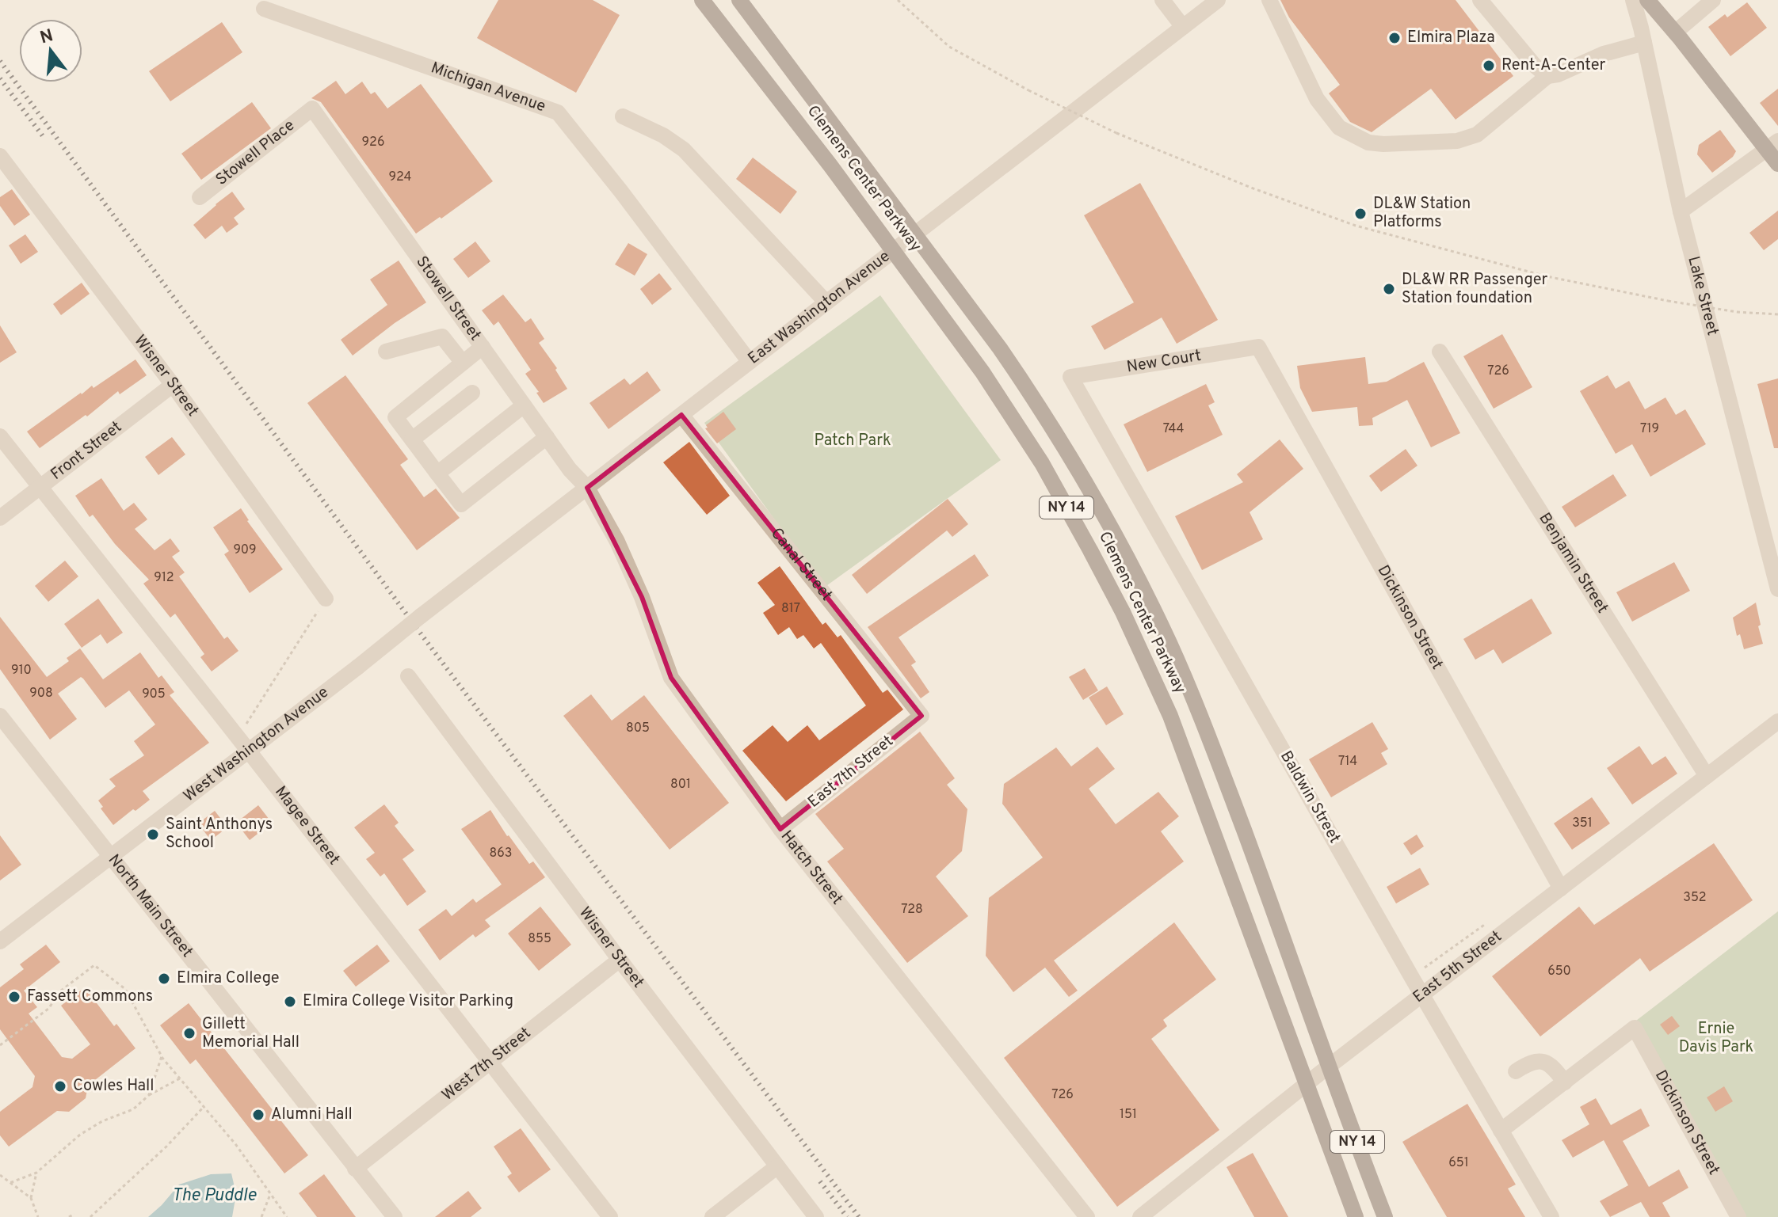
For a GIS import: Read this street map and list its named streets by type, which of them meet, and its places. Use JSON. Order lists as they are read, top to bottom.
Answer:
{
  "streets": {
    "main road": ["Clemens Center Parkway", "NY 14"],
    "street": [
      "Michigan Avenue",
      "Stowell Place",
      "Lake Street",
      "Stowell Street",
      "East Washington Avenue",
      "New Court",
      "Wisner Street",
      "Front Street",
      "Benjamin Street",
      "Canal Street",
      "Dickinson Street",
      "West Washington Avenue",
      "East 7th Street",
      "Baldwin Street",
      "Magee Street",
      "Hatch Street",
      "North Main Street",
      "East 5th Street",
      "West 7th Street"
    ]
  },
  "crossings": [
    ["Michigan Avenue", "East Washington Avenue"],
    ["Stowell Place", "Stowell Street"],
    ["Clemens Center Parkway", "East Washington Avenue"],
    ["Clemens Center Parkway", "East 5th Street"],
    ["Stowell Street", "East Washington Avenue"],
    ["Stowell Street", "Hatch Street"],
    ["East Washington Avenue", "Canal Street"],
    ["East Washington Avenue", "West Washington Avenue"],
    ["East Washington Avenue", "Hatch Street"],
    ["New Court", "Dickinson Street"],
    ["New Court", "Baldwin Street"],
    ["Wisner Street", "Front Street"],
    ["Wisner Street", "West 7th Street"],
    ["Front Street", "Magee Street"],
    ["Benjamin Street", "East 5th Street"],
    ["Canal Street", "East 7th Street"],
    ["Dickinson Street", "East 5th Street"],
    ["West Washington Avenue", "Magee Street"],
    ["West Washington Avenue", "North Main Street"],
    ["East 7th Street", "Hatch Street"],
    ["Baldwin Street", "East 5th Street"],
    ["Magee Street", "West 7th Street"],
    ["North Main Street", "West 7th Street"]
  ],
  "water": ["The Puddle"],
  "parks": ["Patch Park", "Ernie Davis Park"],
  "places": [
    "Elmira Plaza",
    "Rent-A-Center",
    "DL&W Station Platforms",
    "DL&W RR Passenger Station foundation",
    "Saint Anthonys School",
    "Elmira College",
    "Fassett Commons",
    "Elmira College Visitor Parking",
    "Gillett Memorial Hall",
    "Cowles Hall",
    "Alumni Hall"
  ],
  "house_numbers": [
    "926",
    "924",
    "726",
    "744",
    "719",
    "909",
    "912",
    "817",
    "910",
    "908",
    "905",
    "805",
    "714",
    "801",
    "351",
    "863",
    "352",
    "728",
    "855",
    "650",
    "726",
    "151",
    "651"
  ],
  "north": "top"
}
